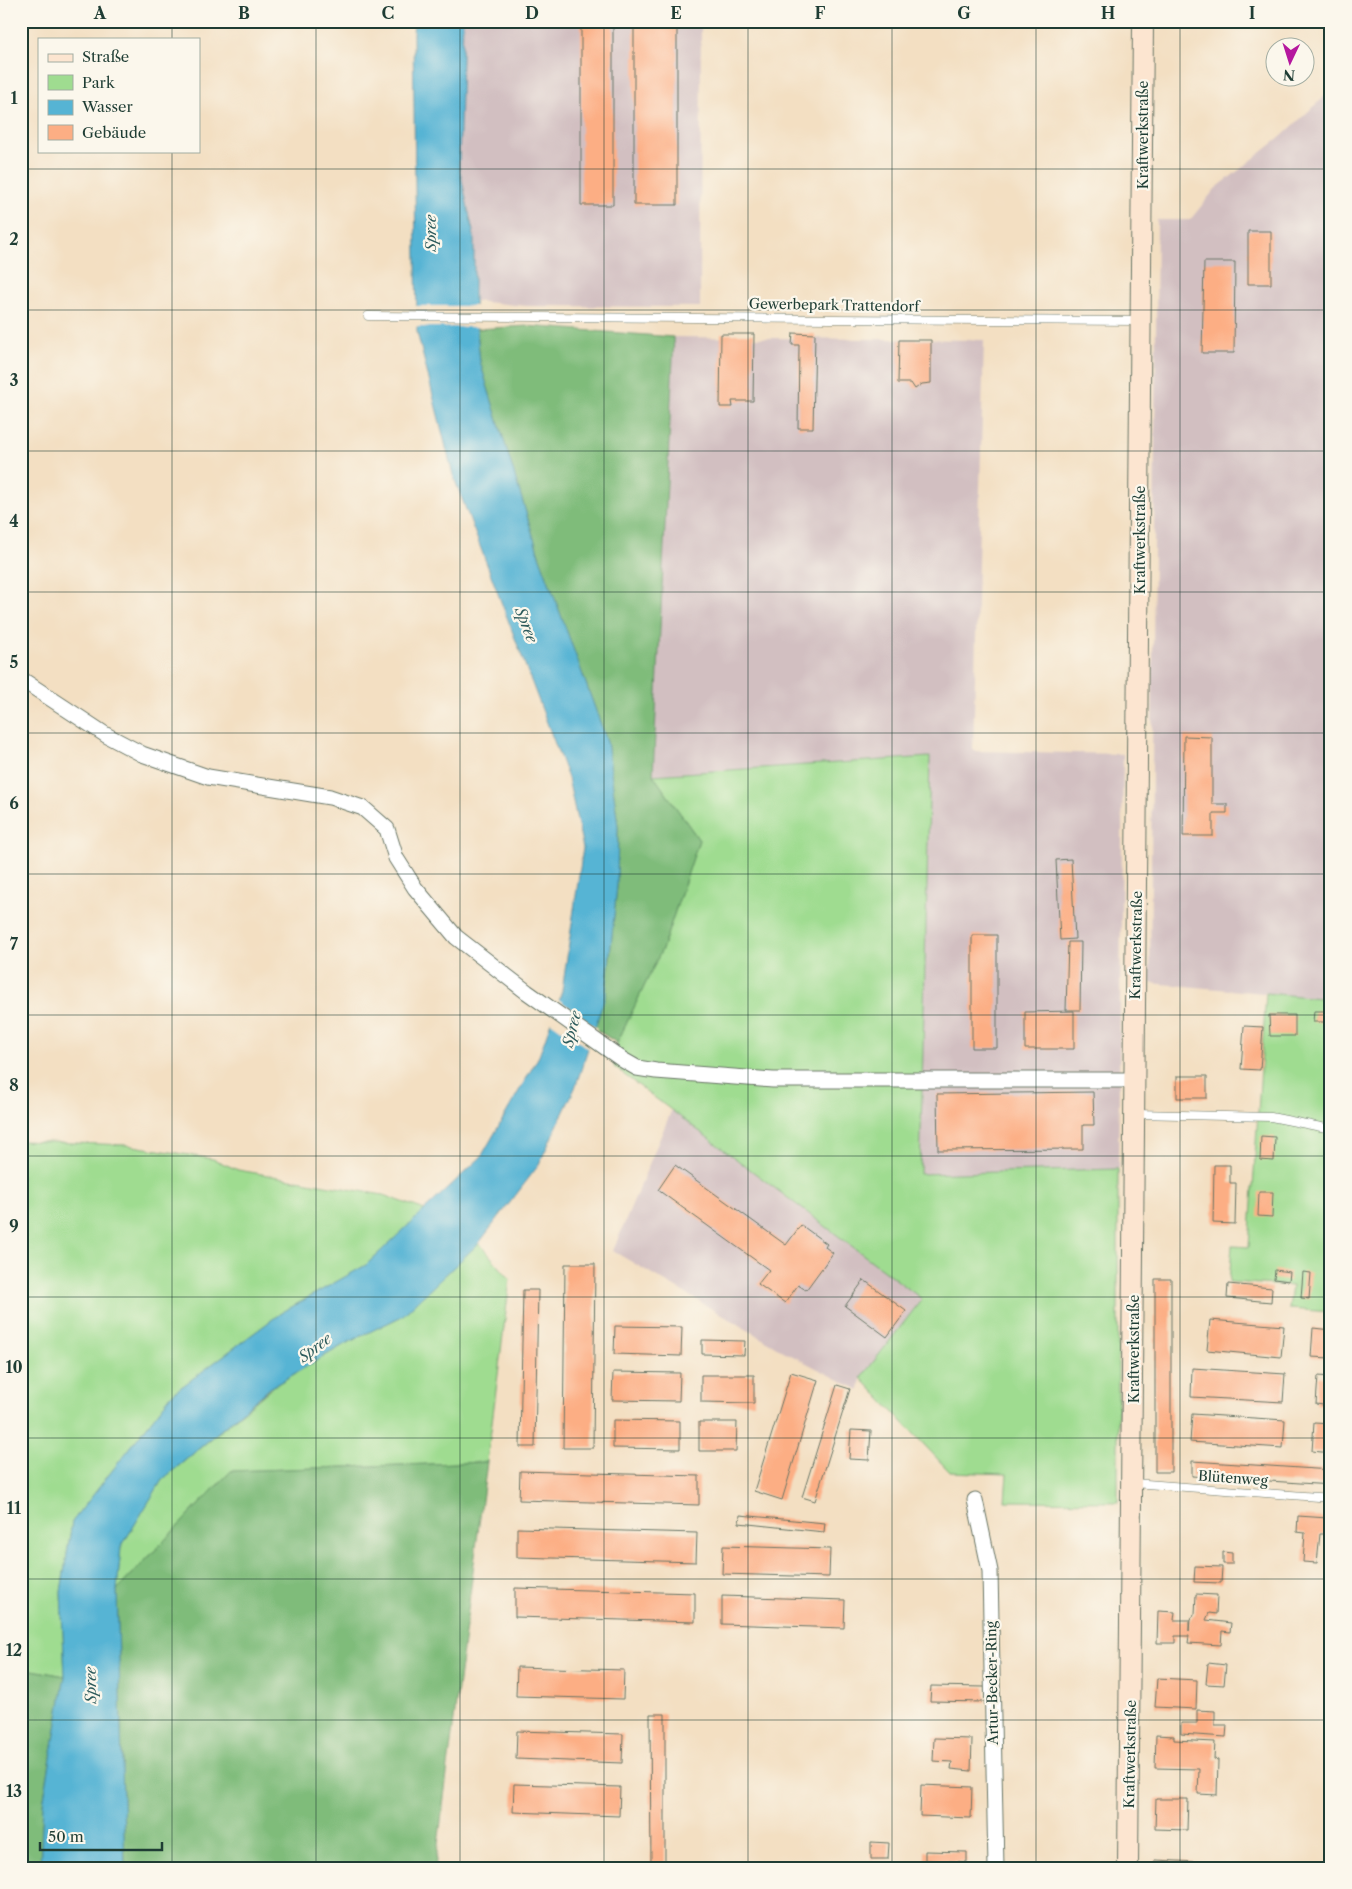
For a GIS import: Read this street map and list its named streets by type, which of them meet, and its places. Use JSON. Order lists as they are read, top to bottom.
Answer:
{
  "streets": {
    "main road": ["Kraftwerkstraße"],
    "street": ["Artur-Becker-Ring"],
    "lane": ["Gewerbepark Trattendorf", "Blütenweg"]
  },
  "crossings": [
    ["Kraftwerkstraße", "Gewerbepark Trattendorf"],
    ["Kraftwerkstraße", "Blütenweg"]
  ],
  "water": ["Spree"],
  "legend": [
    "Straße",
    "Park",
    "Wasser",
    "Gebäude"
  ],
  "scale_bar": "50 m",
  "north": "bottom",
  "grid": {
    "columns": [
      "A",
      "B",
      "C",
      "D",
      "E",
      "F",
      "G",
      "H",
      "I"
    ],
    "rows": [
      "1",
      "2",
      "3",
      "4",
      "5",
      "6",
      "7",
      "8",
      "9",
      "10",
      "11",
      "12",
      "13"
    ]
  }
}
